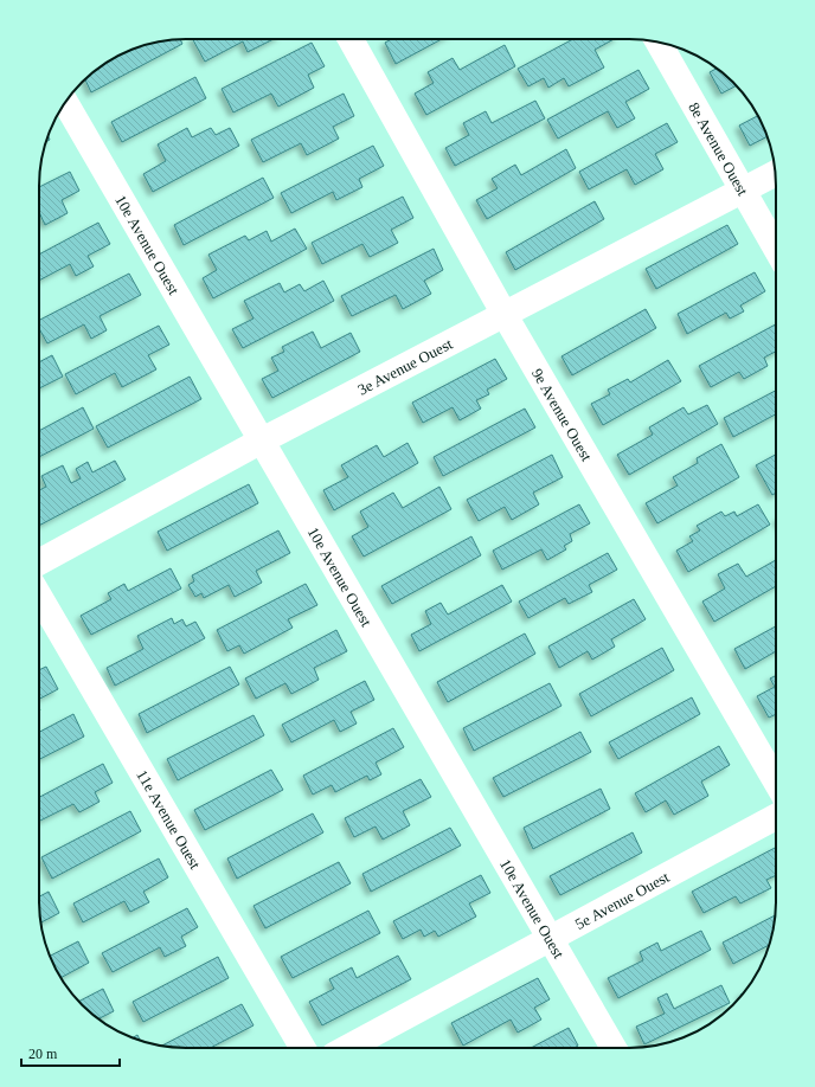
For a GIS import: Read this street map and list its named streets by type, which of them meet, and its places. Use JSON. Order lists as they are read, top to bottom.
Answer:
{
  "streets": {
    "street": [
      "8e Avenue Ouest",
      "10e Avenue Ouest",
      "3e Avenue Ouest",
      "9e Avenue Ouest",
      "11e Avenue Ouest",
      "5e Avenue Ouest"
    ]
  },
  "crossings": [
    ["8e Avenue Ouest", "3e Avenue Ouest"],
    ["10e Avenue Ouest", "3e Avenue Ouest"],
    ["10e Avenue Ouest", "5e Avenue Ouest"],
    ["3e Avenue Ouest", "9e Avenue Ouest"]
  ],
  "scale_bar": "20 m"
}
